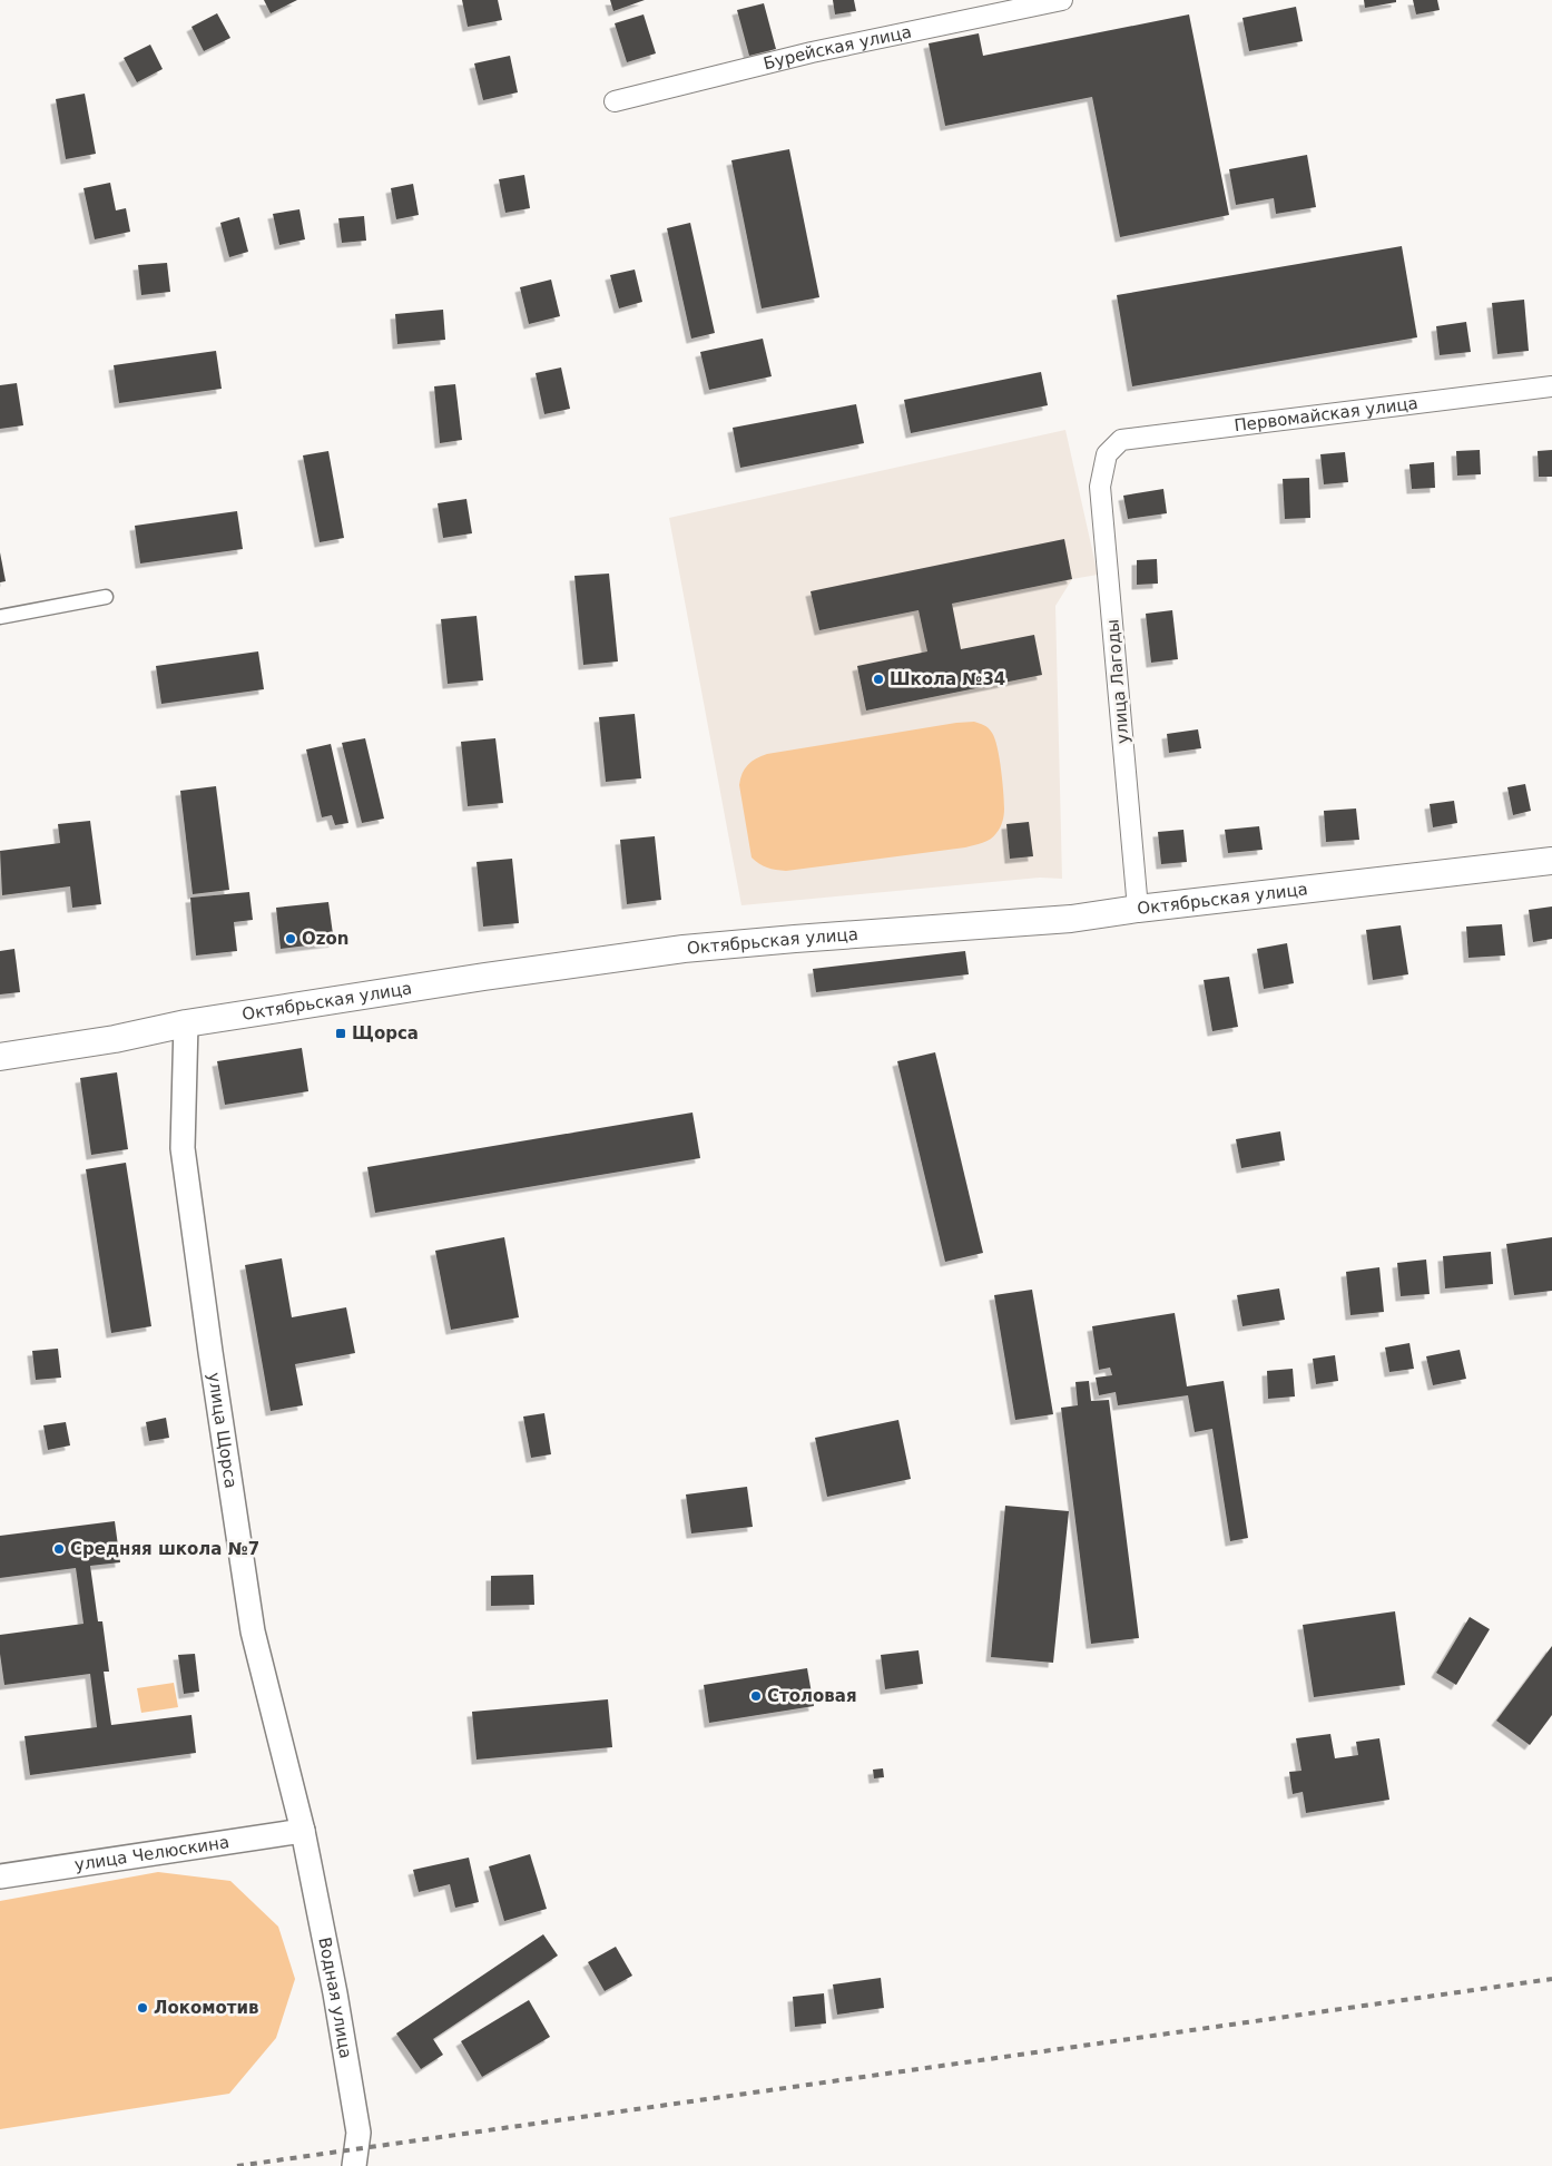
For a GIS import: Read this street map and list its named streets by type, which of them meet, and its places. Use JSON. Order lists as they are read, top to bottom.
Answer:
{
  "streets": {
    "main road": ["Октябрьская улица"],
    "street": [
      "Бурейская улица",
      "Первомайская улица",
      "улица Лагоды",
      "улица Щорса",
      "улица Челюскина",
      "Водная улица"
    ]
  },
  "crossings": [
    ["Первомайская улица", "улица Лагоды"],
    ["улица Лагоды", "Октябрьская улица"],
    ["Октябрьская улица", "улица Щорса"],
    ["улица Щорса", "улица Челюскина"],
    ["улица Щорса", "Водная улица"],
    ["улица Челюскина", "Водная улица"]
  ],
  "places": {
    "other": [
      "Школа №34",
      "Ozon",
      "Средняя школа №7",
      "Столовая",
      "Локомотив"
    ],
    "transit": ["Щорса"]
  }
}
